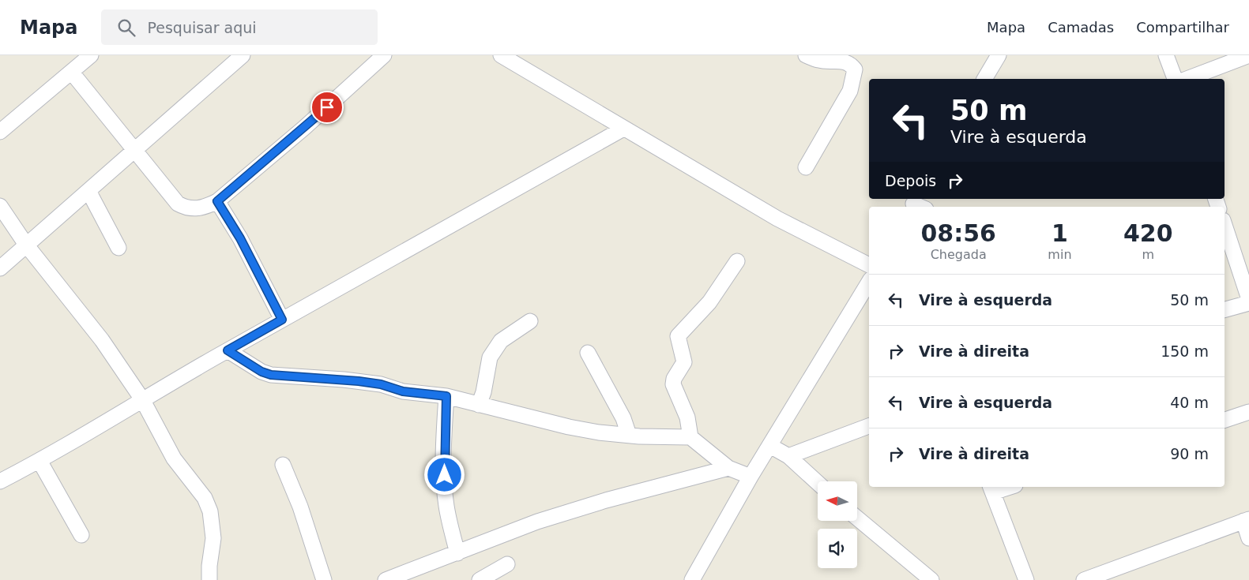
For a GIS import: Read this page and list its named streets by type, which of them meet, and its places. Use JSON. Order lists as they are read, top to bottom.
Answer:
{
  "north": "left",
  "page": {
    "header": "Mapa",
    "search": "Pesquisar aqui",
    "nav": ["Mapa", "Camadas", "Compartilhar"],
    "turn": ["50 m", "Vire à esquerda"],
    "then": "Depois",
    "eta": [
      "08:56",
      "Chegada",
      "1",
      "min",
      "420",
      "m"
    ],
    "list": [
      {
        "name": "Vire à esquerda",
        "value": "50 m"
      },
      {
        "name": "Vire à direita",
        "value": "150 m"
      },
      {
        "name": "Vire à esquerda",
        "value": "40 m"
      },
      {
        "name": "Vire à direita",
        "value": "90 m"
      }
    ]
  }
}
